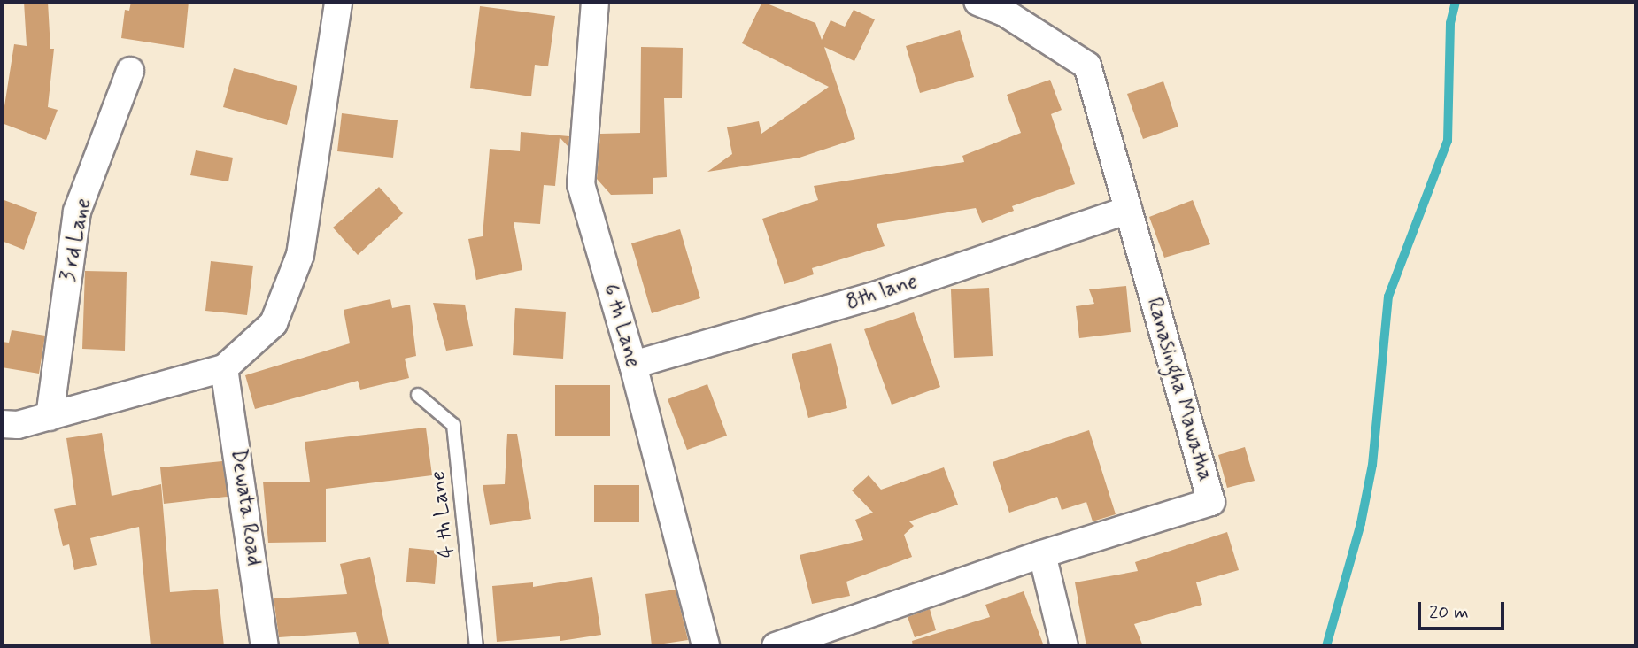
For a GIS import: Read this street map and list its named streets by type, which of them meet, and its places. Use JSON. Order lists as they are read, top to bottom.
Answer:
{
  "streets": {
    "street": [
      "3 rd Lane",
      "8th lane",
      "6 th Lane",
      "Ranasingha Mawatha",
      "Dewata Road"
    ],
    "lane": ["4 th Lane"]
  },
  "crossings": [
    ["8th lane", "6 th Lane"],
    ["8th lane", "Ranasingha Mawatha"]
  ],
  "scale_bar": "20 m"
}
